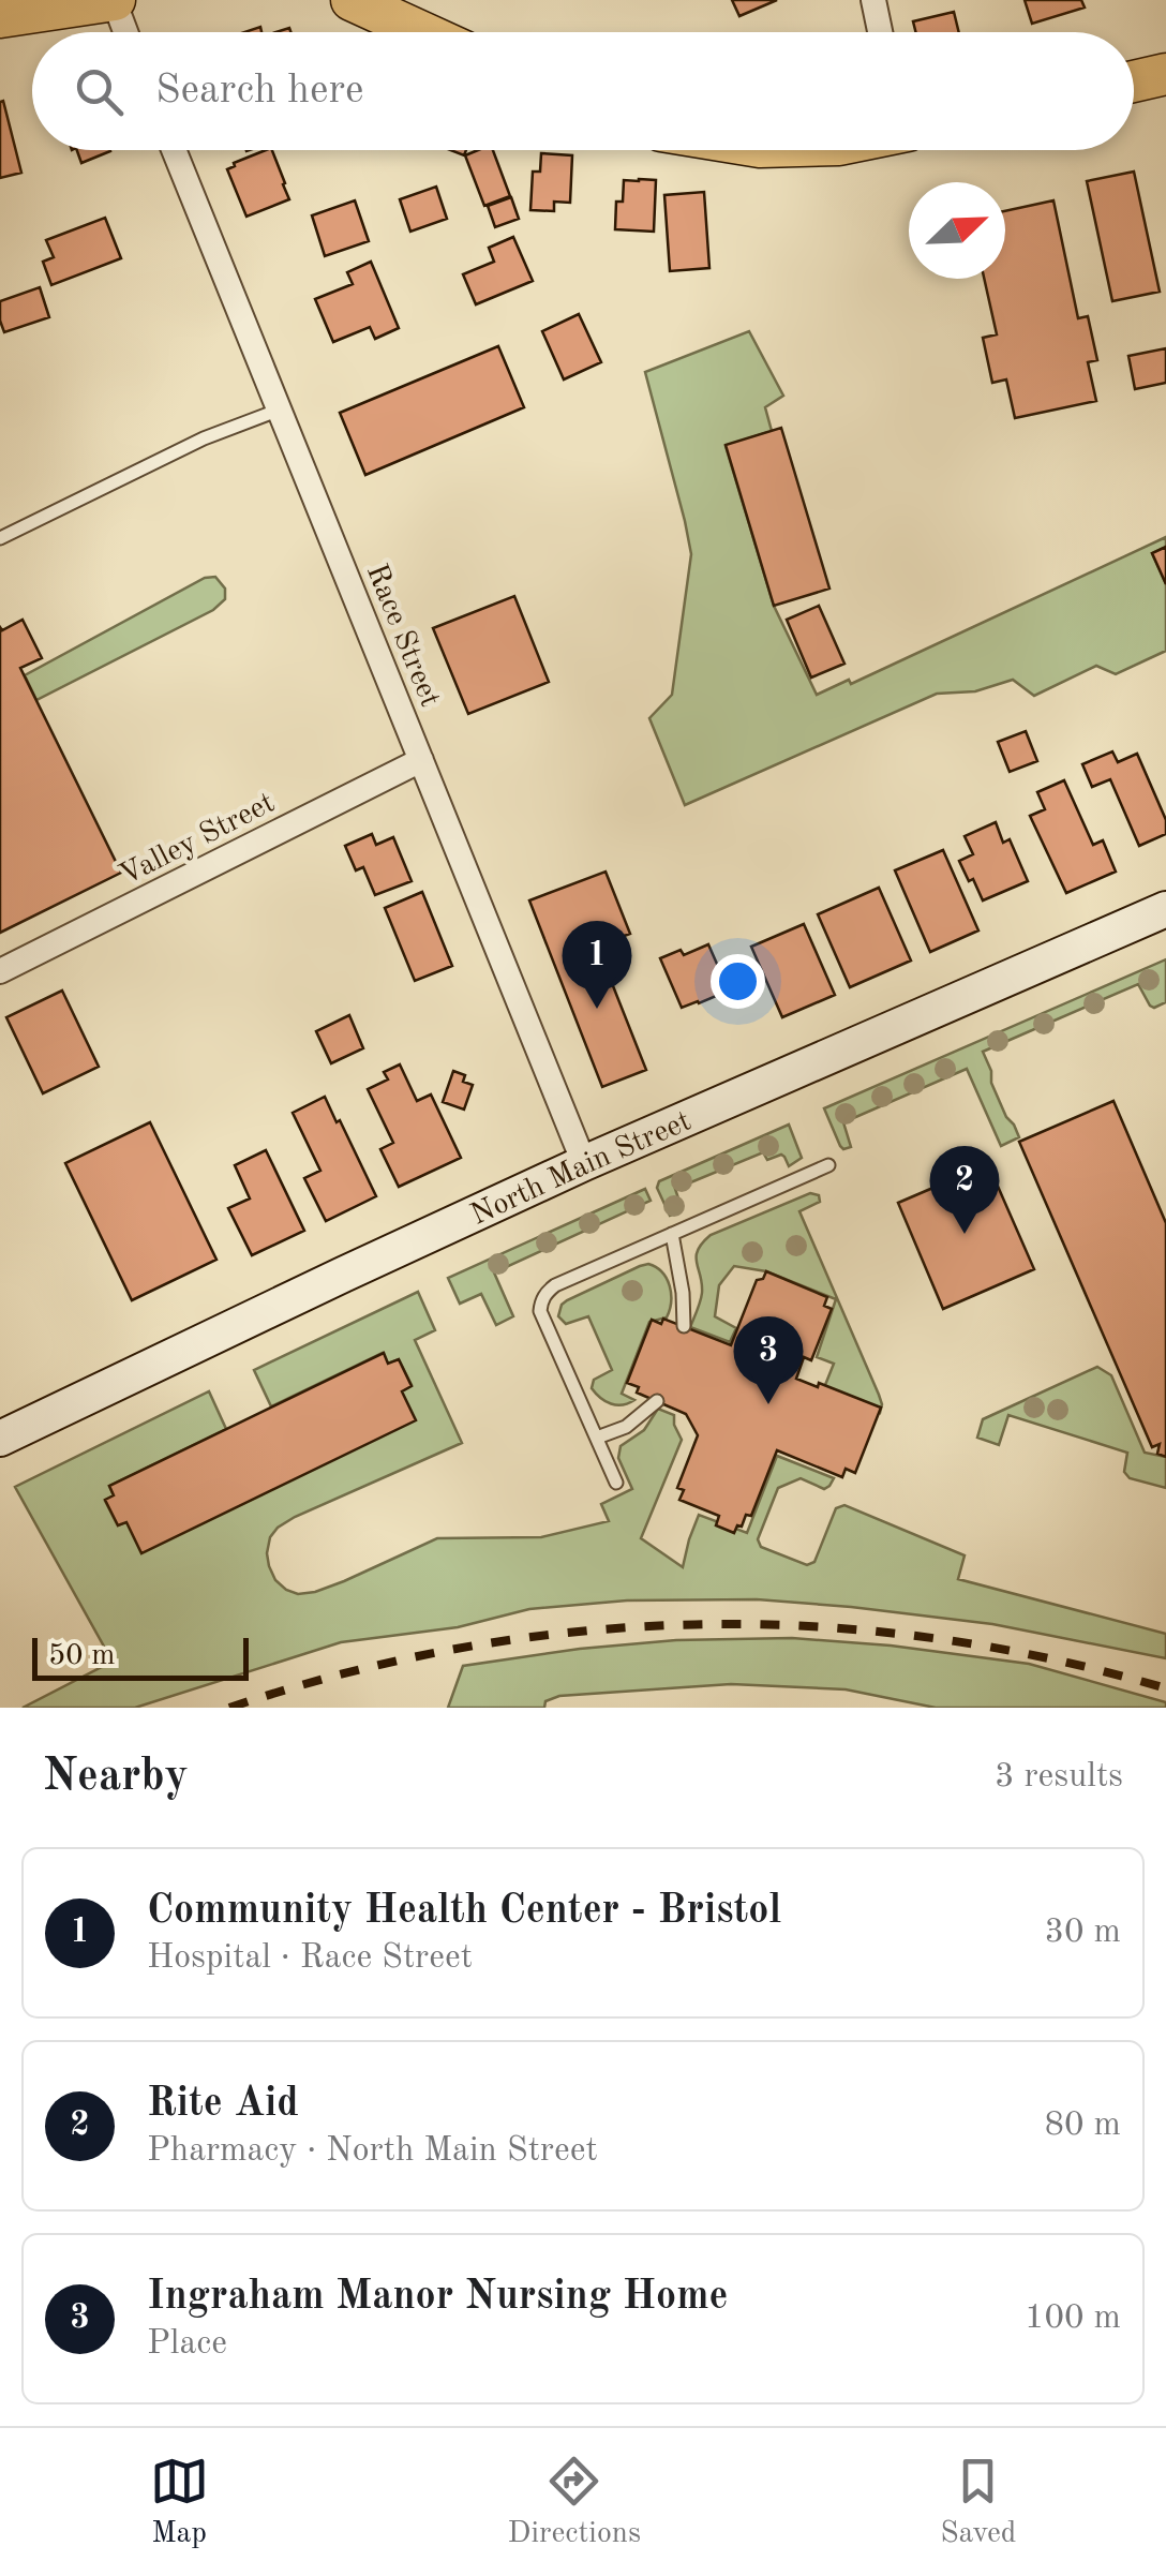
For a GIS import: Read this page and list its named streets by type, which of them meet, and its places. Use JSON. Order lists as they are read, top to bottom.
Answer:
{
  "streets": {
    "street": ["Race Street", "Valley Street", "North Main Street"]
  },
  "crossings": [
    ["Race Street", "Valley Street"],
    ["Race Street", "North Main Street"]
  ],
  "scale_bar": "50 m",
  "north": "top right",
  "page": {
    "search": "Search here",
    "pins": ["1", "2", "3"],
    "scale": "50 m",
    "heading": ["Nearby", "3 results"],
    "list": [
      {
        "mark": "1",
        "name": "Community Health Center - Bristol",
        "note": "Hospital · Race Street",
        "value": "30 m"
      },
      {
        "mark": "2",
        "name": "Rite Aid",
        "note": "Pharmacy · North Main Street",
        "value": "80 m"
      },
      {
        "mark": "3",
        "name": "Ingraham Manor Nursing Home",
        "note": "Place",
        "value": "100 m"
      }
    ],
    "nav": ["Map", "Directions", "Saved"]
  }
}
